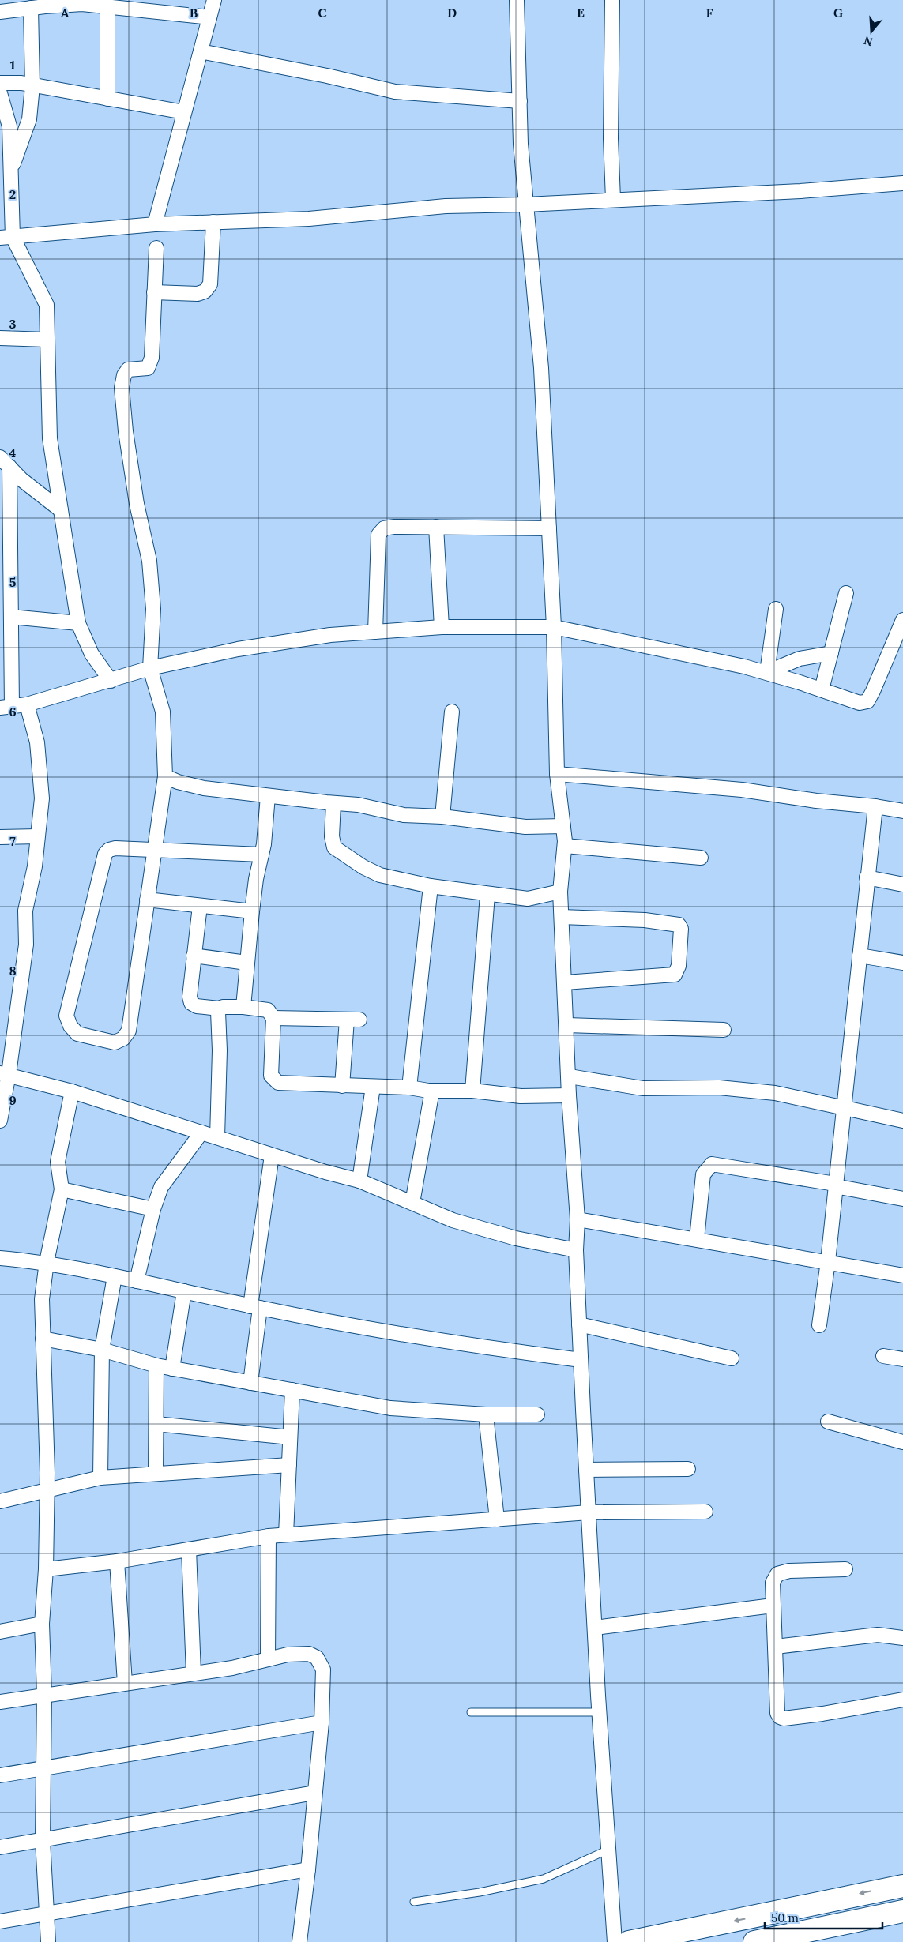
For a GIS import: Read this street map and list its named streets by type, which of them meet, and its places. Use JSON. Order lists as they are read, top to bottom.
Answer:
{
  "scale_bar": "50 m",
  "north": "bottom",
  "grid": {
    "columns": [
      "A",
      "B",
      "C",
      "D",
      "E",
      "F",
      "G"
    ],
    "rows": [
      "1",
      "2",
      "3",
      "4",
      "5",
      "6",
      "7",
      "8",
      "9"
    ]
  }
}
